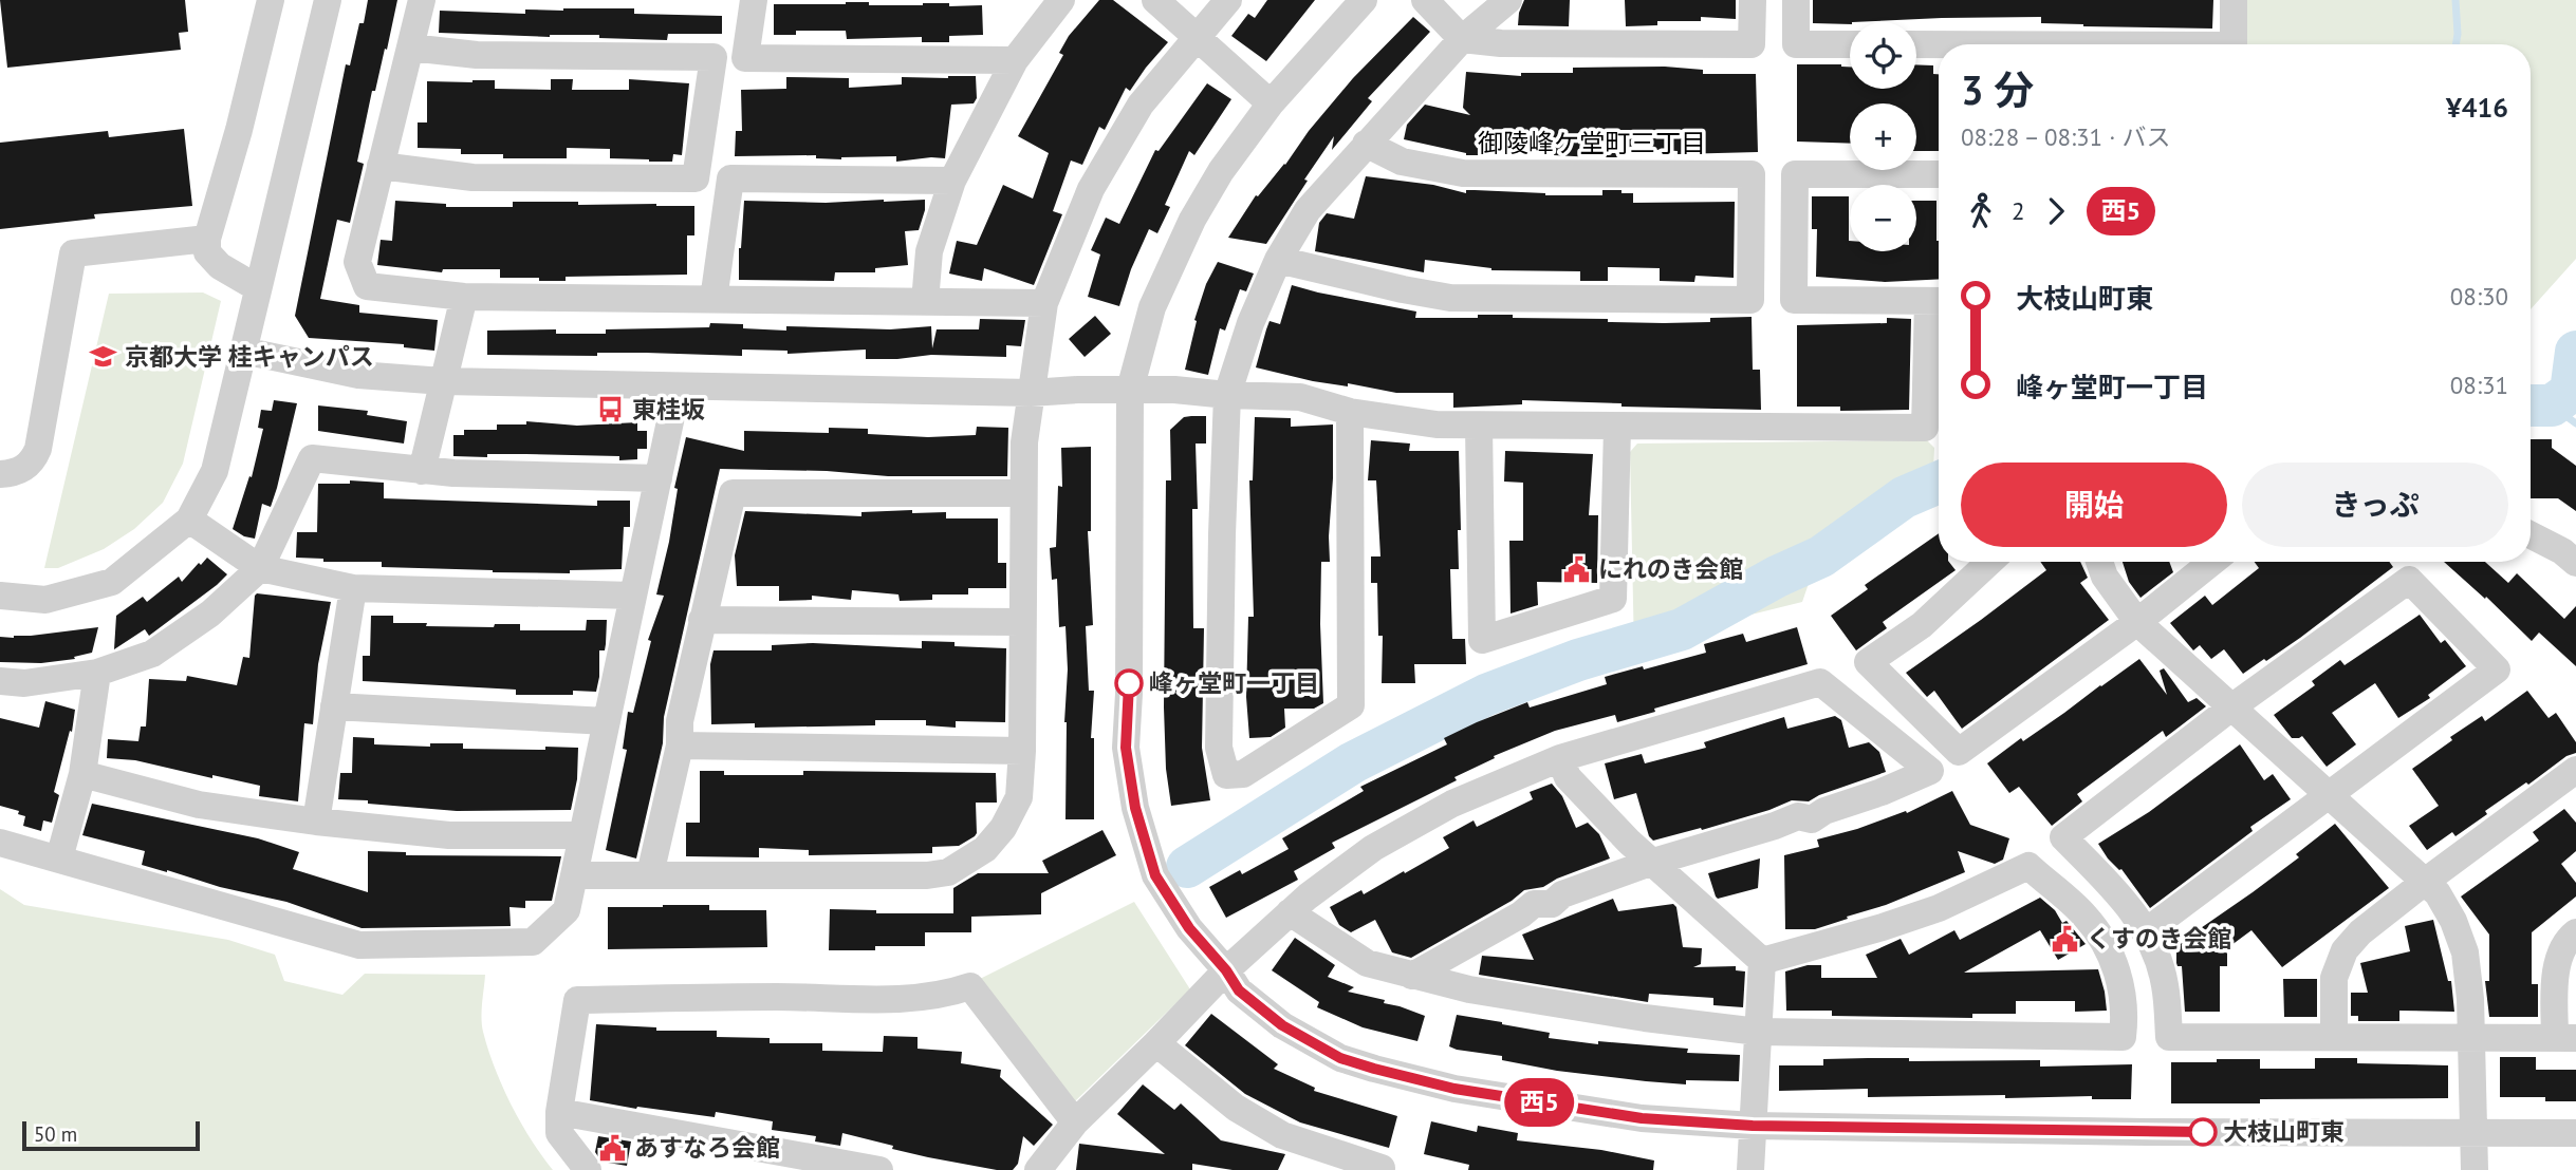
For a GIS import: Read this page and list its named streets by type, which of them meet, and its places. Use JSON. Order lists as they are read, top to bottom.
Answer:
{
  "districts": ["御陵峰ケ堂町三丁目"],
  "places": {
    "school or university": ["京都大学 桂キャンパス"],
    "bus stop": ["東桂坂"],
    "public building": ["にれのき会館", "くすのき会館", "あすなろ会館"],
    "other": ["峰ヶ堂町一丁目", "大枝山町東"]
  },
  "lines": ["bus line 西5"],
  "scale_bar": "50 m",
  "page": {
    "on_map": "西5",
    "map_buttons": ["+", "−"],
    "heading": ["3 分", "08:28 – 08:31 · バス", "¥416"],
    "legs": ["2", "西5"],
    "list": [
      {
        "name": "大枝山町東",
        "value": "08:30"
      },
      {
        "name": "峰ヶ堂町一丁目",
        "value": "08:31"
      }
    ],
    "buttons": ["開始", "きっぷ"],
    "scale": "50 m"
  }
}
